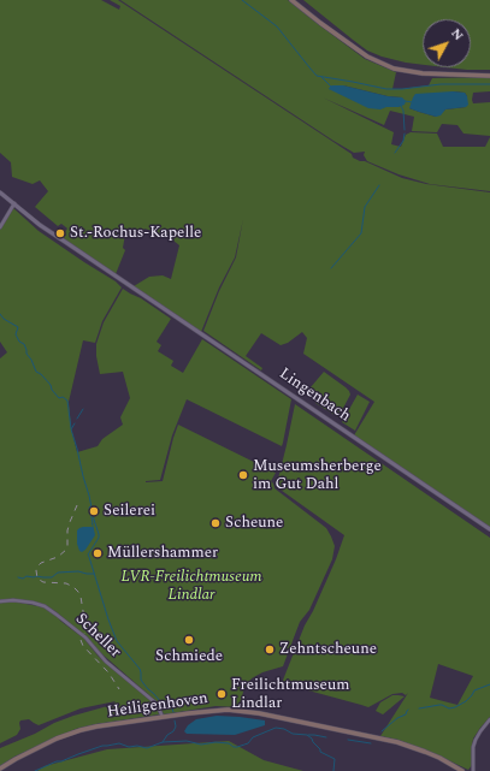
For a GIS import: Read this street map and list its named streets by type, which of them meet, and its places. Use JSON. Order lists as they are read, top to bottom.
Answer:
{
  "streets": {
    "main road": ["Heiligenhoven"],
    "street": ["Lingenbach", "Scheller"]
  },
  "crossings": [
    ["Scheller", "Heiligenhoven"]
  ],
  "parks": ["LVR-Freilichtmuseum Lindlar"],
  "places": [
    "St.-Rochus-Kapelle",
    "Museumsherberge im Gut Dahl",
    "Seilerei",
    "Scheune",
    "Müllershammer",
    "Schmiede",
    "Zehntscheune",
    "Freilichtmuseum Lindlar"
  ],
  "north": "top right"
}
